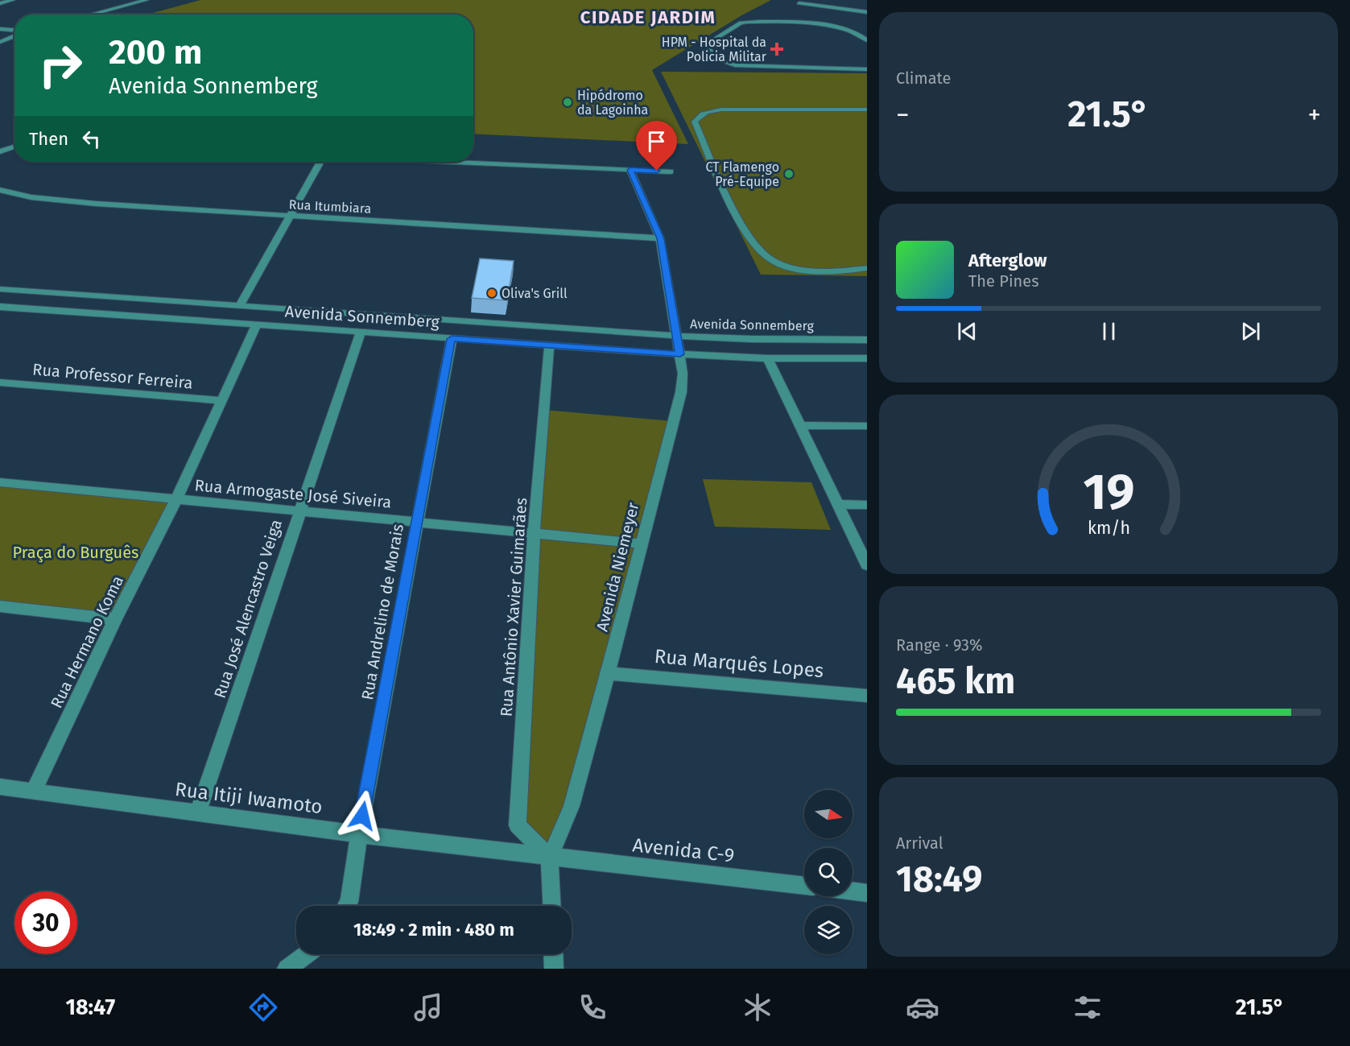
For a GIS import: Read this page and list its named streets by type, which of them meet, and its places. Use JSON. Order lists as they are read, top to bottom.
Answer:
{
  "streets": {
    "street": [
      "Rua Itumbiara",
      "Avenida Sonnemberg",
      "Rua Professor Ferreira",
      "Rua Armogaste José Siveira",
      "Avenida Niemeyer",
      "Rua Antônio Xavier Guimarães",
      "Rua José Alencastro Veiga",
      "Rua Andrelino de Morais",
      "Rua Hermano Koma",
      "Rua Marquês Lopes",
      "Rua Itiji Iwamoto",
      "Avenida C-9"
    ]
  },
  "crossings": [
    ["Rua Itumbiara", "Avenida Niemeyer"],
    ["Avenida Sonnemberg", "Avenida Niemeyer"],
    ["Avenida Sonnemberg", "Rua Antônio Xavier Guimarães"],
    ["Avenida Sonnemberg", "Rua José Alencastro Veiga"],
    ["Avenida Sonnemberg", "Rua Andrelino de Morais"],
    ["Avenida Sonnemberg", "Rua Hermano Koma"],
    ["Rua Professor Ferreira", "Rua Hermano Koma"],
    ["Rua Armogaste José Siveira", "Avenida Niemeyer"],
    ["Rua Armogaste José Siveira", "Rua Antônio Xavier Guimarães"],
    ["Rua Armogaste José Siveira", "Rua José Alencastro Veiga"],
    ["Rua Armogaste José Siveira", "Rua Andrelino de Morais"],
    ["Rua Armogaste José Siveira", "Rua Hermano Koma"],
    ["Avenida Niemeyer", "Rua Antônio Xavier Guimarães"],
    ["Avenida Niemeyer", "Rua Marquês Lopes"],
    ["Avenida Niemeyer", "Rua Itiji Iwamoto"],
    ["Avenida Niemeyer", "Avenida C-9"],
    ["Rua Antônio Xavier Guimarães", "Rua Itiji Iwamoto"],
    ["Rua Antônio Xavier Guimarães", "Avenida C-9"],
    ["Rua José Alencastro Veiga", "Rua Itiji Iwamoto"],
    ["Rua Andrelino de Morais", "Rua Itiji Iwamoto"],
    ["Rua Hermano Koma", "Rua Itiji Iwamoto"],
    ["Rua Itiji Iwamoto", "Avenida C-9"]
  ],
  "districts": ["CIDADE JARDIM"],
  "parks": ["Praça do Burguês"],
  "places": {
    "health": ["HPM - Hospital da Policia Militar"],
    "other": ["Hipódromo da Lagoinha", "CT Flamengo Pré-Equipe", "Oliva's Grill"]
  },
  "north": "right",
  "page": {
    "tile": [
      "Climate",
      ["Range · 93%", "465 km"],
      ["Arrival", "18:49"]
    ],
    "turn": ["200 m", "Avenida Sonnemberg"],
    "heat": ["−", "21.5°", "+"],
    "then": "Then",
    "song": ["Afterglow", "The Pines"],
    "limit": "30",
    "trip": "18:49 · 2 min · 480 m",
    "tabs": ["18:47", "21.5°"],
    "gauge": ["19", "km/h"]
  }
}
